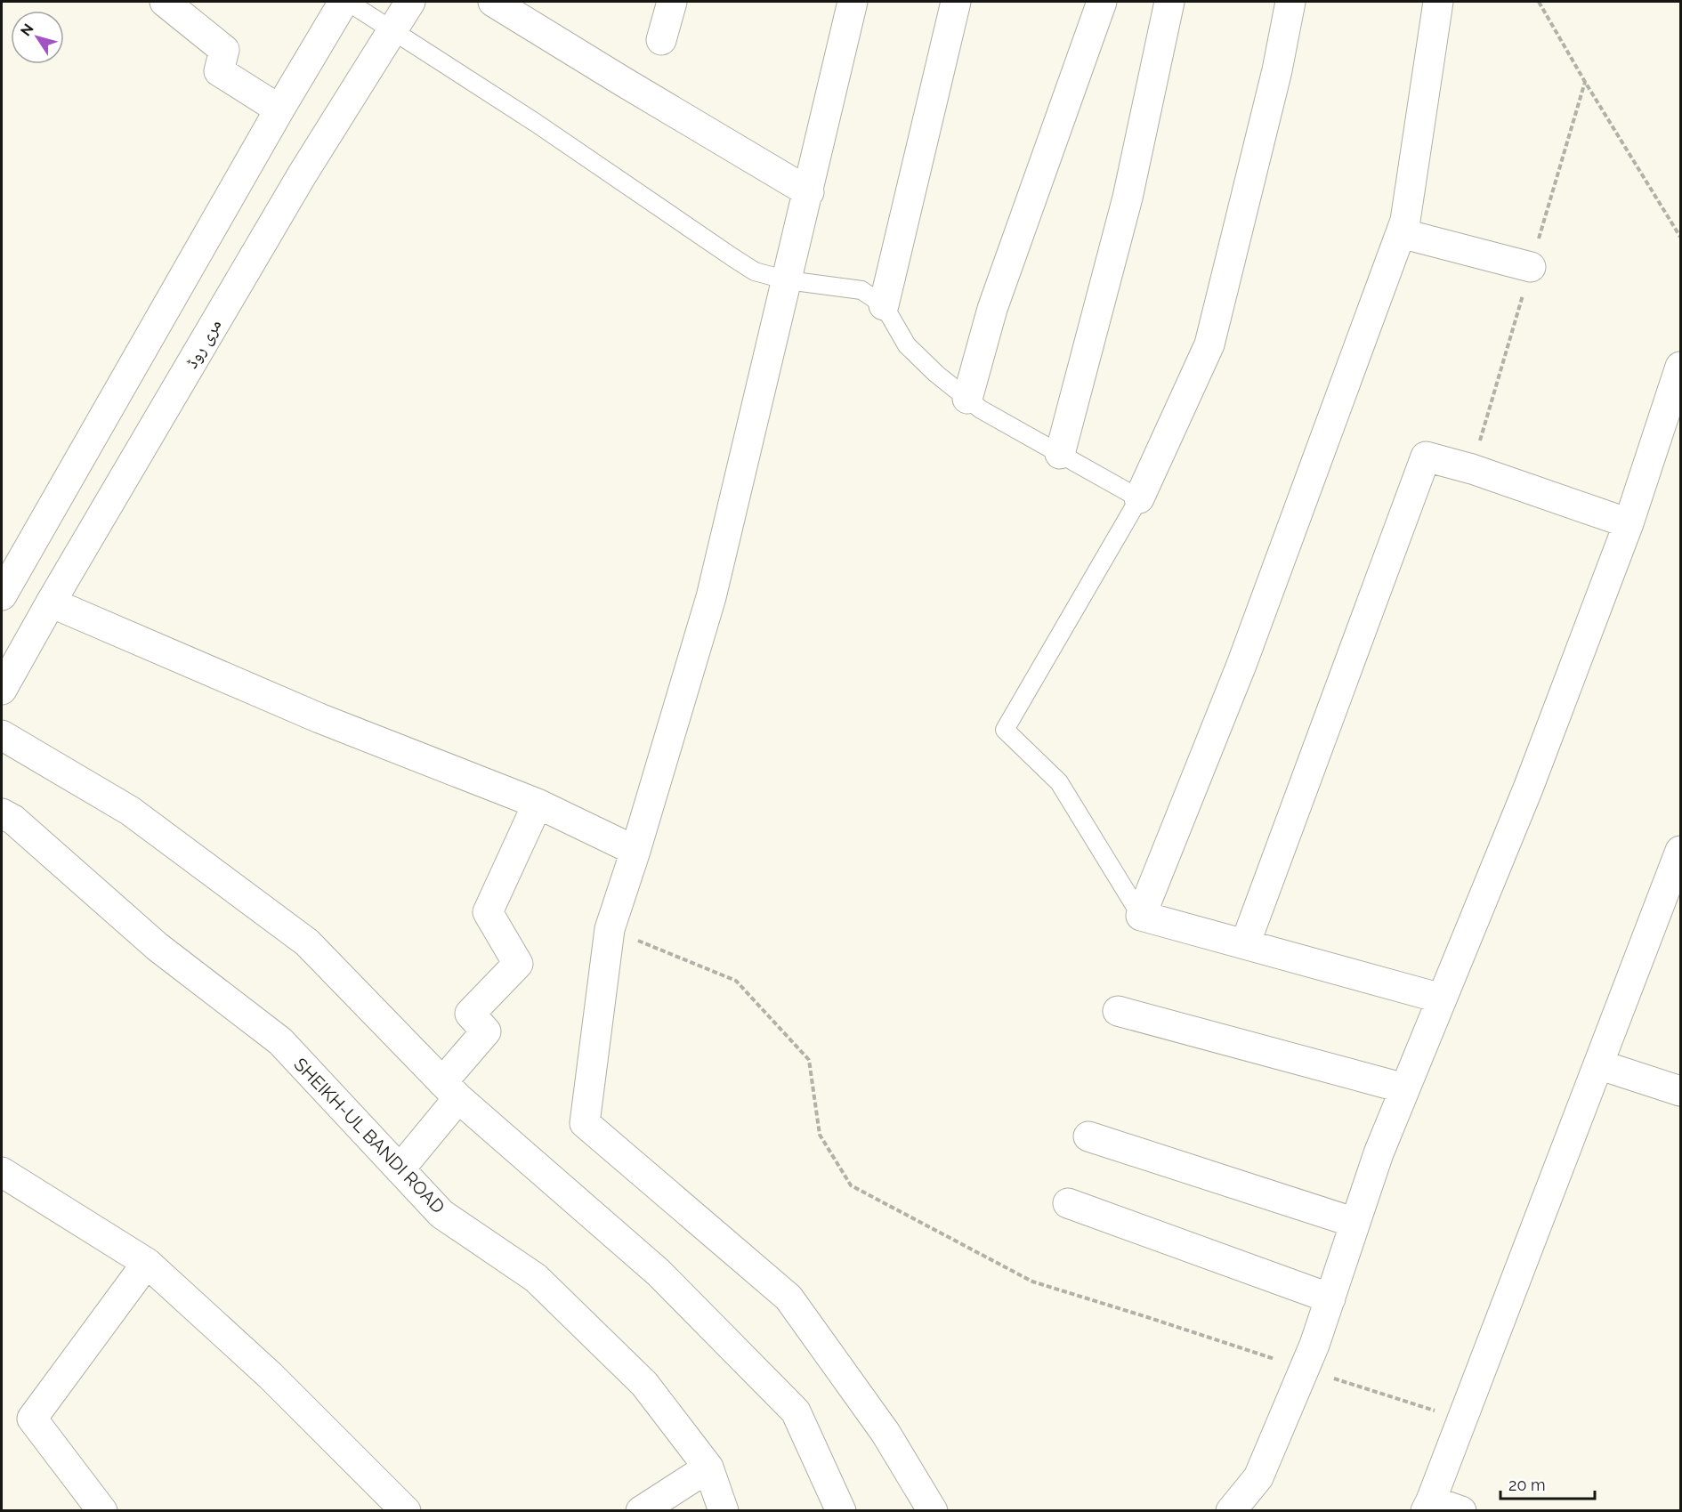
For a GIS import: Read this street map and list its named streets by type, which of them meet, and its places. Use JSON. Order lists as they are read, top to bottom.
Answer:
{
  "streets": {
    "street": ["مری روڈ", "SHEIKH-UL BANDI ROAD"]
  },
  "scale_bar": "20 m",
  "north": "top left"
}
